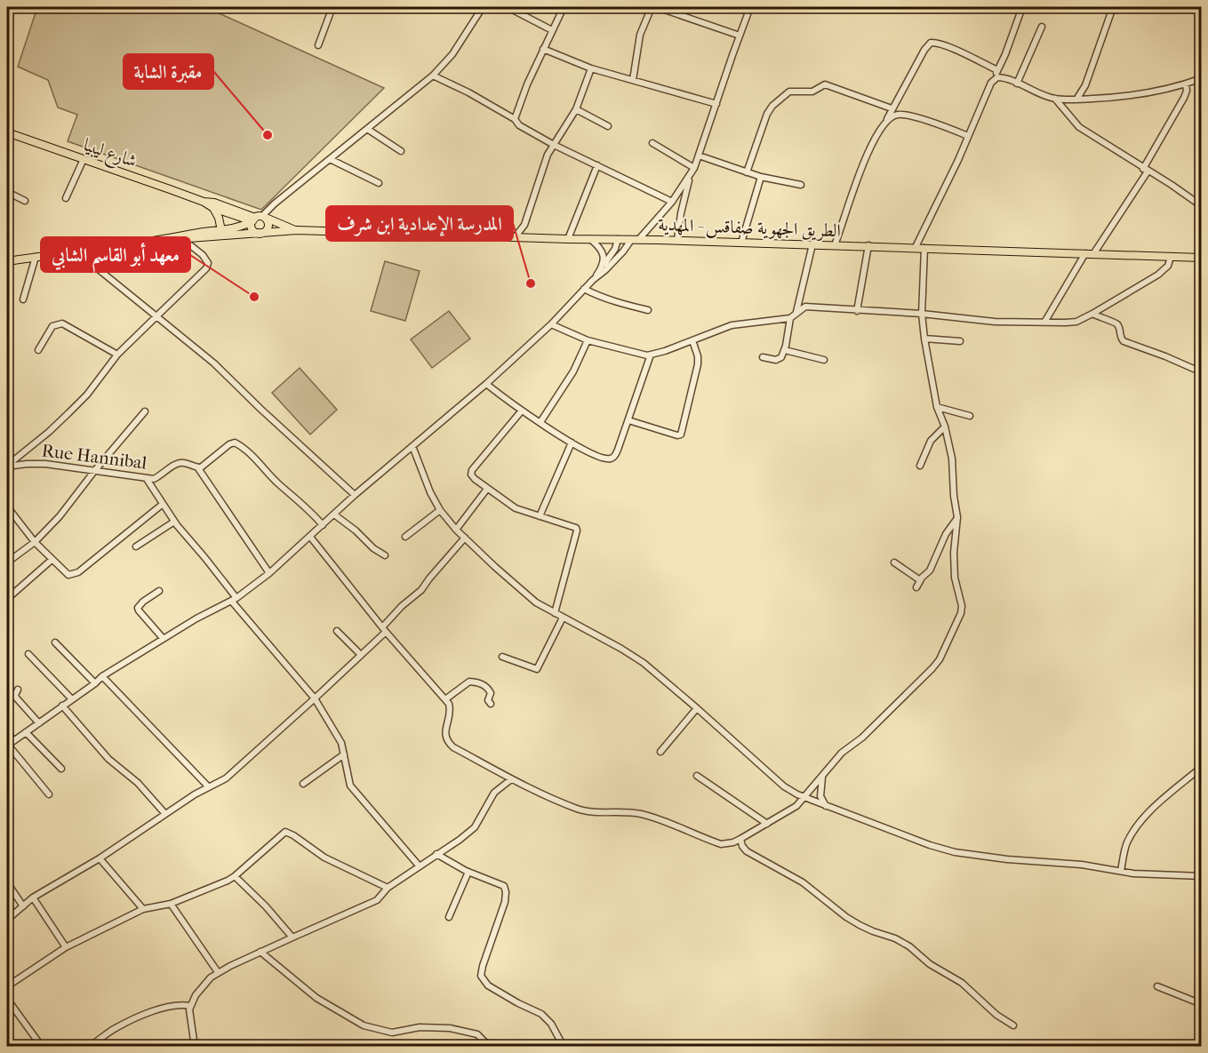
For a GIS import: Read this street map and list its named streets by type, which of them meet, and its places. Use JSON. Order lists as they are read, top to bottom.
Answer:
{
  "streets": {
    "main road": ["شارع ليبيا", "الطريق الجهوية صفاقس - المهدية"],
    "street": ["Rue Hannibal"]
  },
  "crossings": [
    ["شارع ليبيا", "الطريق الجهوية صفاقس - المهدية"]
  ],
  "places": ["مقبرة الشابة", "المدرسة الإعدادية ابن شرف", "معهد أبو القاسم الشابي"]
}
